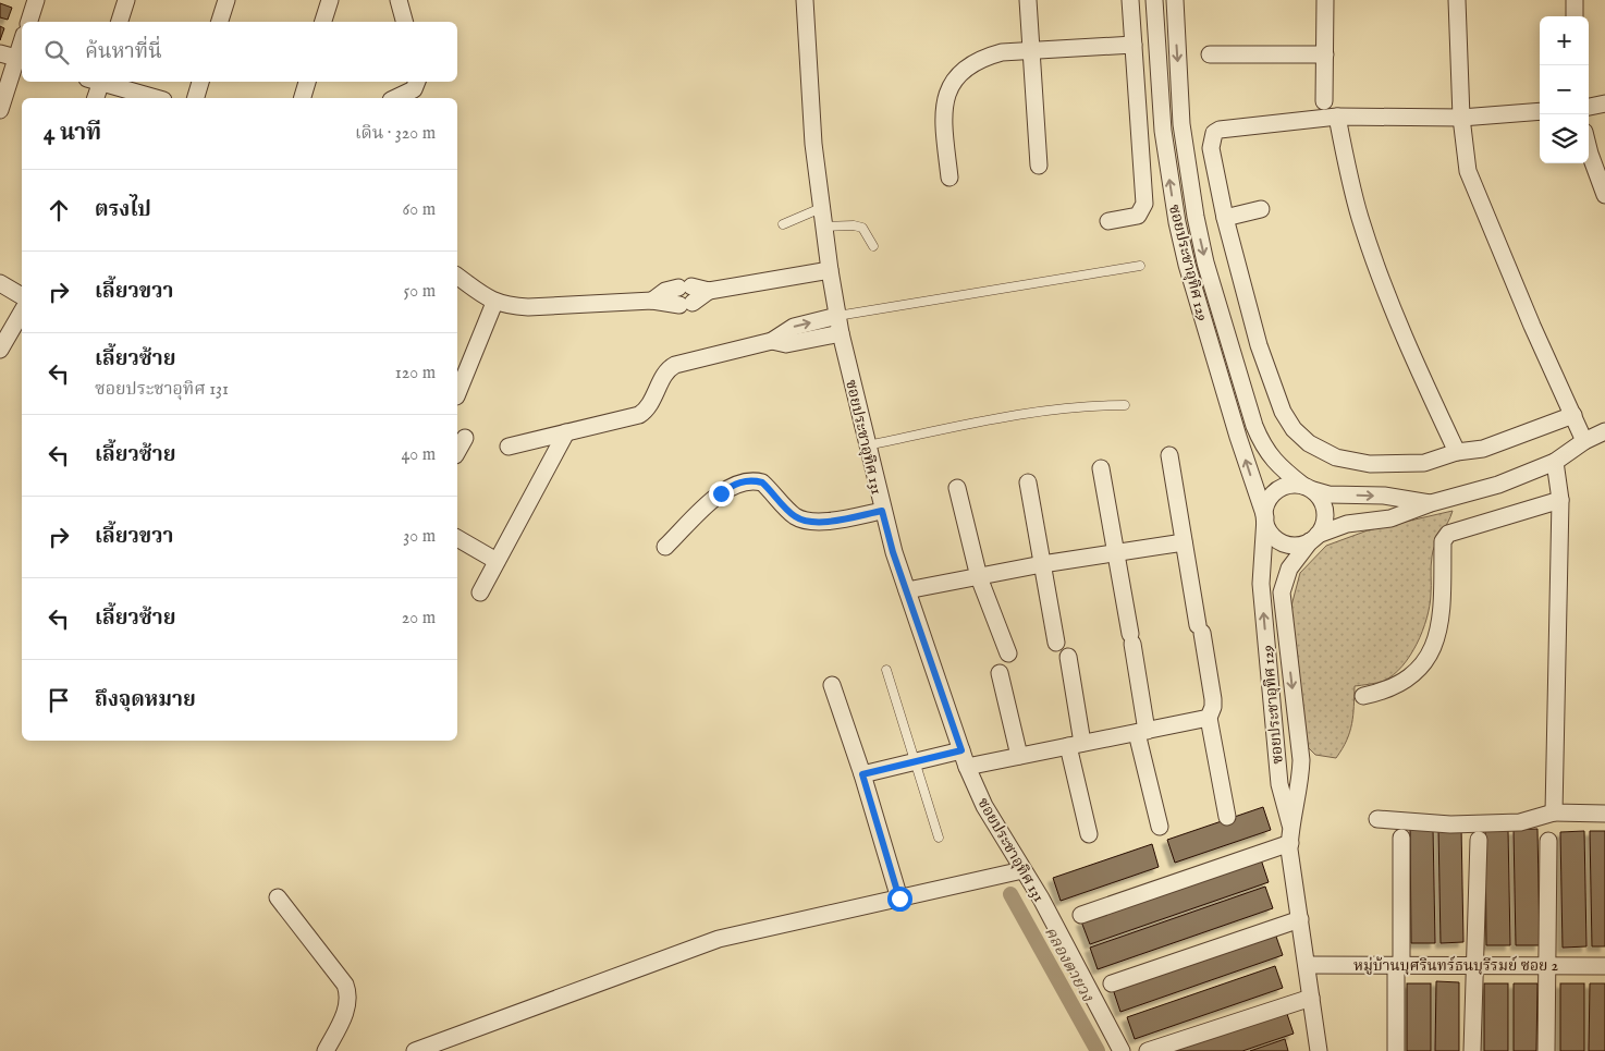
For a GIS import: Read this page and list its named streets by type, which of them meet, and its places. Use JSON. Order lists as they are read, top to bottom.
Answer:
{
  "streets": {
    "street": ["ซอยประชาอุทิศ 129", "ซอยประชาอุทิศ 131", "หมู่บ้านบุศรินทร์ธนบุรีรมย์ ซอย 2"]
  },
  "crossings": [
    ["ซอยประชาอุทิศ 129", "หมู่บ้านบุศรินทร์ธนบุรีรมย์ ซอย 2"]
  ],
  "water": ["คลองตายวง"],
  "page": {
    "map_buttons": ["+", "−"],
    "search": "ค้นหาที่นี่",
    "heading": ["4 นาที", "เดิน · 320 m"],
    "list": [
      ["ตรงไป", "60 m"],
      ["เลี้ยวขวา", "50 m"],
      ["เลี้ยวซ้าย", "ซอยประชาอุทิศ 131", "120 m"],
      ["เลี้ยวซ้าย", "40 m"],
      ["เลี้ยวขวา", "30 m"],
      ["เลี้ยวซ้าย", "20 m"],
      "ถึงจุดหมาย"
    ]
  }
}
